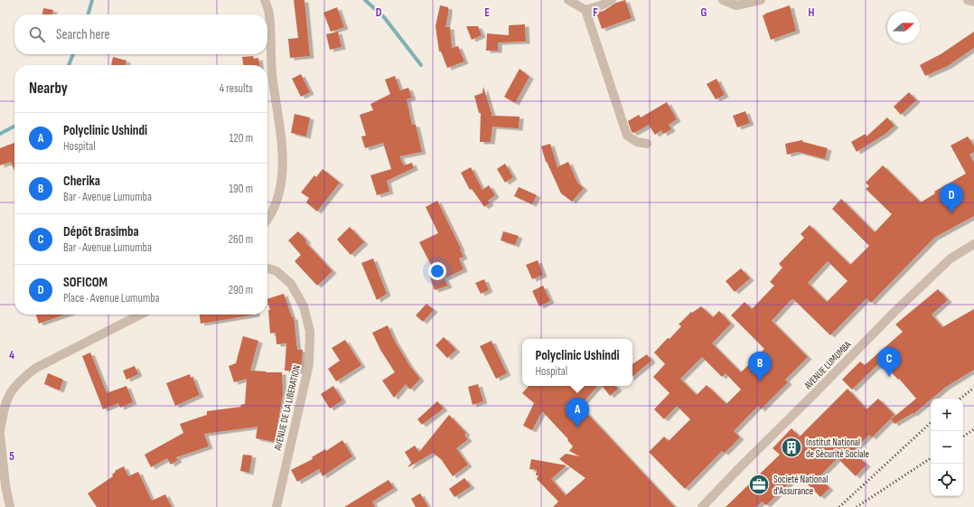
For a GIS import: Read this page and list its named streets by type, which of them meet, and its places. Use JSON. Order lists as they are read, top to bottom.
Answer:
{
  "streets": {
    "street": ["AVENUE LUMUMBA", "AVENUE DE LA LIBERATION"]
  },
  "places": {
    "building": ["Institut National de Sécurité Sociale"],
    "office": ["Societé National d'Assurance"]
  },
  "north": "right",
  "page": {
    "search": "Search here",
    "heading": ["Nearby", "4 results"],
    "list": [
      {
        "mark": "A",
        "name": "Polyclinic Ushindi",
        "note": "Hospital",
        "value": "120 m"
      },
      {
        "mark": "B",
        "name": "Cherika",
        "note": "Bar · Avenue Lumumba",
        "value": "190 m"
      },
      {
        "mark": "C",
        "name": "Dépôt Brasimba",
        "note": "Bar · Avenue Lumumba",
        "value": "260 m"
      },
      {
        "mark": "D",
        "name": "SOFICOM",
        "note": "Place · Avenue Lumumba",
        "value": "290 m"
      }
    ],
    "pins": [
      "D",
      "C",
      "B",
      "A"
    ],
    "popup": ["Polyclinic Ushindi", "Hospital"],
    "map_buttons": ["+", "−"]
  },
  "grid": {
    "columns": [
      "D",
      "E",
      "F",
      "G",
      "H"
    ],
    "rows": ["4", "5"]
  }
}
